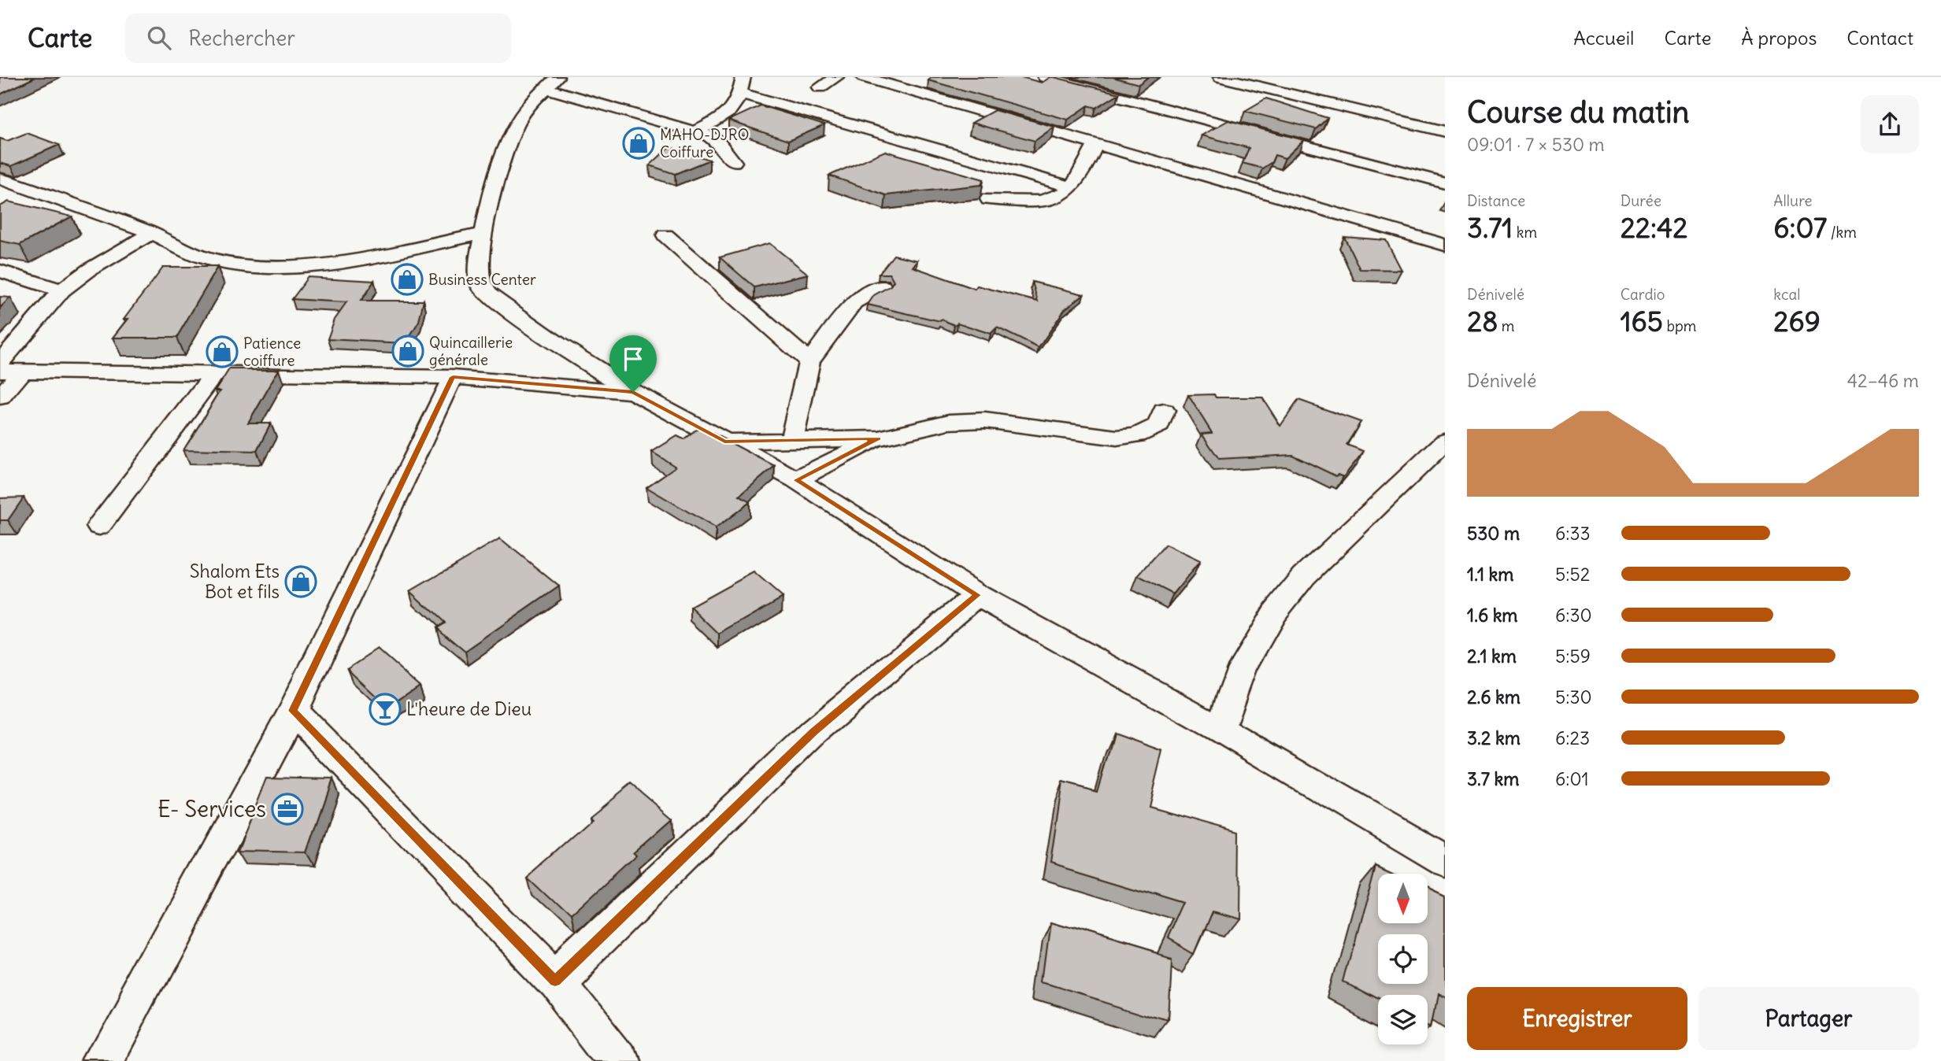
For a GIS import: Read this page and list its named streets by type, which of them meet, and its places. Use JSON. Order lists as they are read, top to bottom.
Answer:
{
  "places": {
    "shop": [
      "MAHO-DJRO Coiffure",
      "Business Center",
      "Quincaillerie générale",
      "Patience coiffure",
      "Shalom Ets Bot et fils"
    ],
    "bar": ["L'heure de Dieu"],
    "office": ["E- Services"]
  },
  "north": "bottom",
  "page": {
    "header": "Carte",
    "search": "Rechercher",
    "nav": [
      "Accueil",
      "Carte",
      "À propos",
      "Contact"
    ],
    "heading": ["Course du matin", "09:01 · 7 × 530 m"],
    "stats": [
      ["Distance", "3.71 km"],
      ["Durée", "22:42"],
      ["Allure", "6:07 /km"],
      ["Dénivelé", "28 m"],
      ["Cardio", "165 bpm"],
      ["kcal", "269"]
    ],
    "chart": ["Dénivelé", "42–46 m"],
    "list": [
      {
        "name": "530 m",
        "note": "6:33"
      },
      {
        "name": "1.1 km",
        "note": "5:52"
      },
      {
        "name": "1.6 km",
        "note": "6:30"
      },
      {
        "name": "2.1 km",
        "note": "5:59"
      },
      {
        "name": "2.6 km",
        "note": "5:30"
      },
      {
        "name": "3.2 km",
        "note": "6:23"
      },
      {
        "name": "3.7 km",
        "note": "6:01"
      }
    ],
    "buttons": ["Enregistrer", "Partager"]
  }
}
